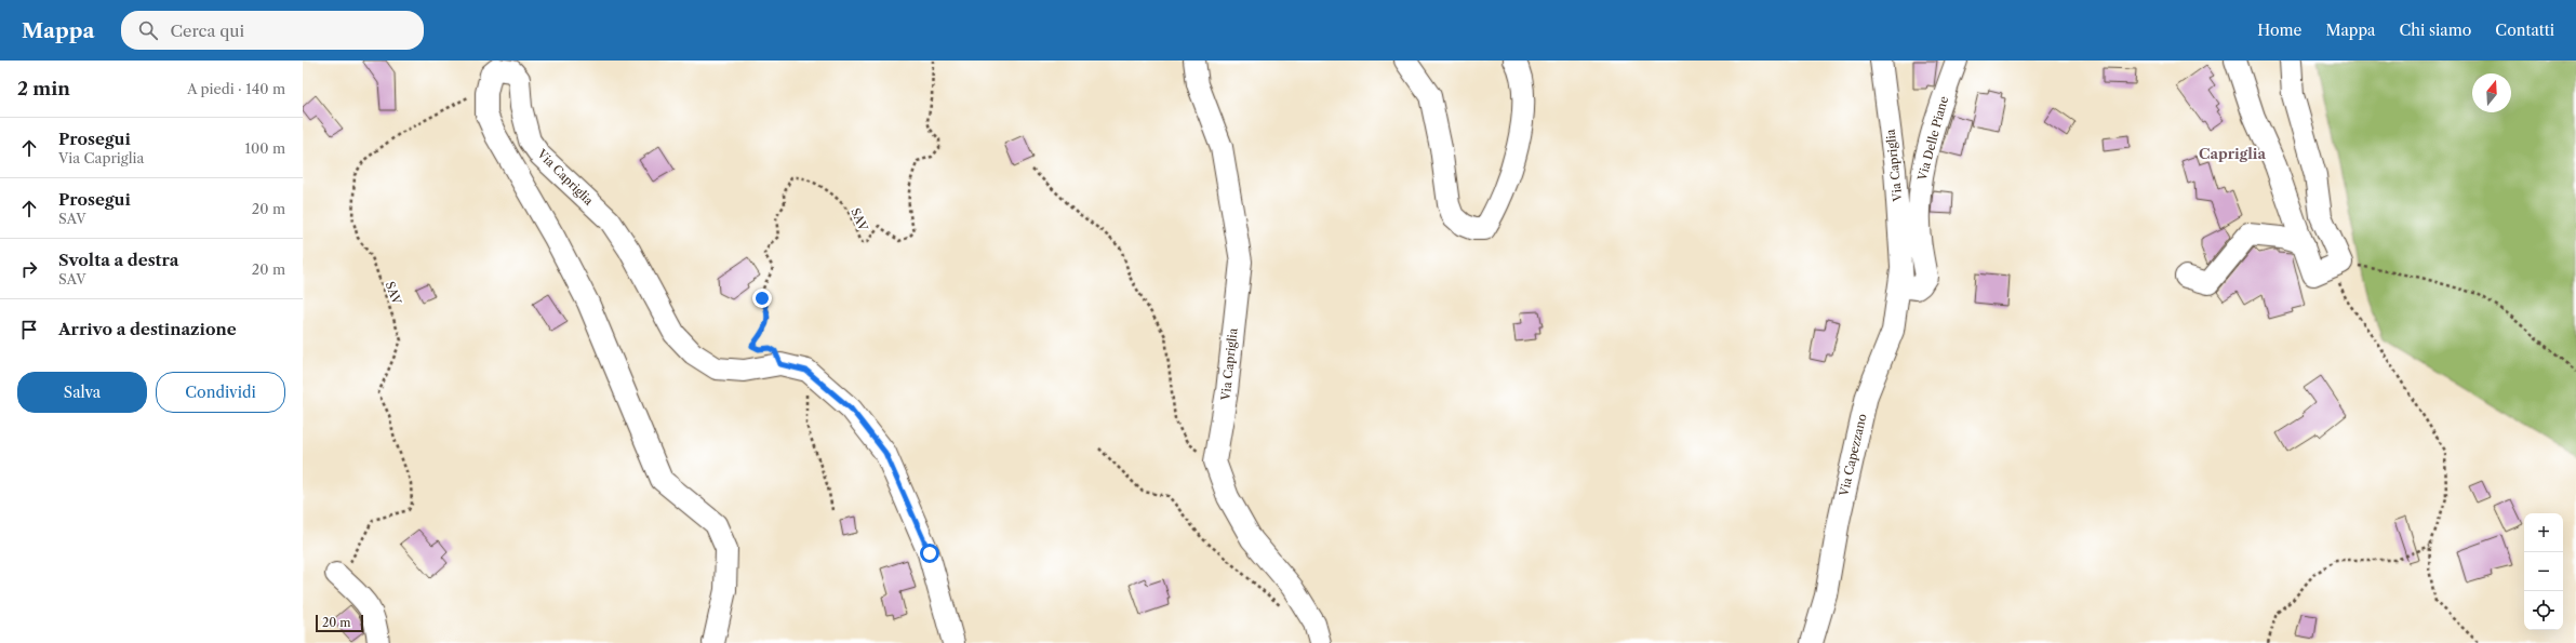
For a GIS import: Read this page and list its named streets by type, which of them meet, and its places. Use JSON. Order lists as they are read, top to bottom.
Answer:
{
  "streets": {
    "street": ["Via Delle Piane", "Via Capriglia", "Via Capezzano"],
    "path": ["SAV"]
  },
  "crossings": [
    ["Via Delle Piane", "Via Capriglia"],
    ["Via Delle Piane", "Via Capezzano"],
    ["Via Capriglia", "SAV"],
    ["Via Capriglia", "Via Capezzano"]
  ],
  "districts": ["Capriglia"],
  "scale_bar": "20 m",
  "north": "top",
  "page": {
    "header": "Mappa",
    "search": "Cerca qui",
    "nav": [
      "Home",
      "Mappa",
      "Chi siamo",
      "Contatti"
    ],
    "heading": ["2 min", "A piedi · 140 m"],
    "list": [
      ["Prosegui", "Via Capriglia", "100 m"],
      ["Prosegui", "SAV", "20 m"],
      ["Svolta a destra", "SAV", "20 m"],
      "Arrivo a destinazione"
    ],
    "buttons": ["Salva", "Condividi"],
    "map_buttons": ["+", "−"],
    "scale": "20 m"
  }
}
